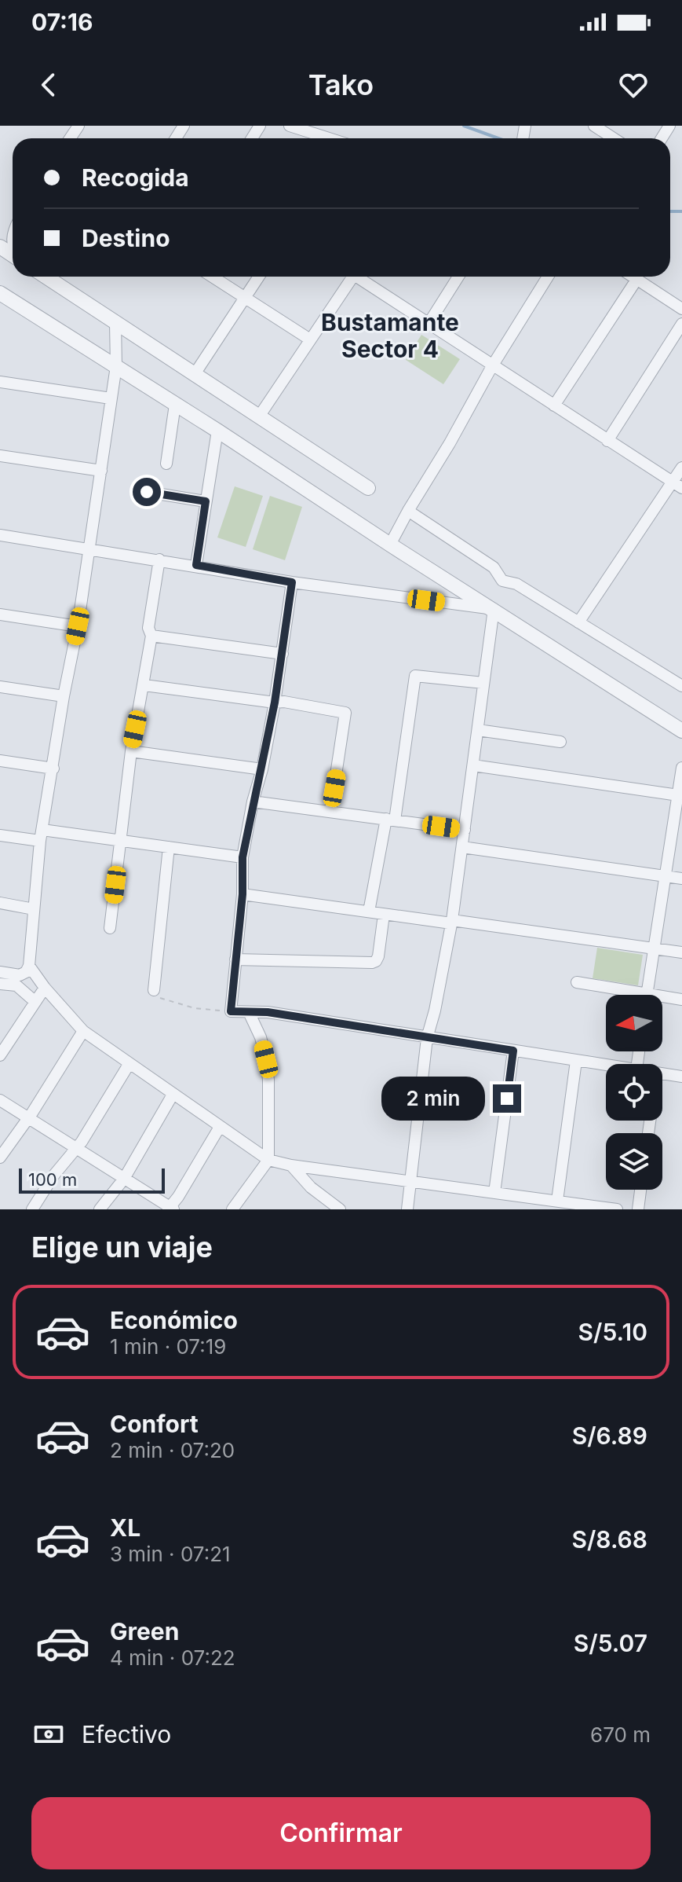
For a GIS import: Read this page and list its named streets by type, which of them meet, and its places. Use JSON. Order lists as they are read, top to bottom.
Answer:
{
  "districts": ["Bustamante Sector 4"],
  "scale_bar": "100 m",
  "north": "left",
  "page": {
    "status": "07:16",
    "header": "Tako",
    "banner": ["Recogida", "Destino"],
    "bubble": "2 min",
    "scale": "100 m",
    "heading": "Elige un viaje",
    "list": [
      {
        "name": "Económico",
        "note": "1 min · 07:19",
        "value": "S/5.10"
      },
      {
        "name": "Confort",
        "note": "2 min · 07:20",
        "value": "S/6.89"
      },
      {
        "name": "XL",
        "note": "3 min · 07:21",
        "value": "S/8.68"
      },
      {
        "name": "Green",
        "note": "4 min · 07:22",
        "value": "S/5.07"
      }
    ],
    "pay": ["Efectivo", "670 m"],
    "buttons": "Confirmar"
  }
}
